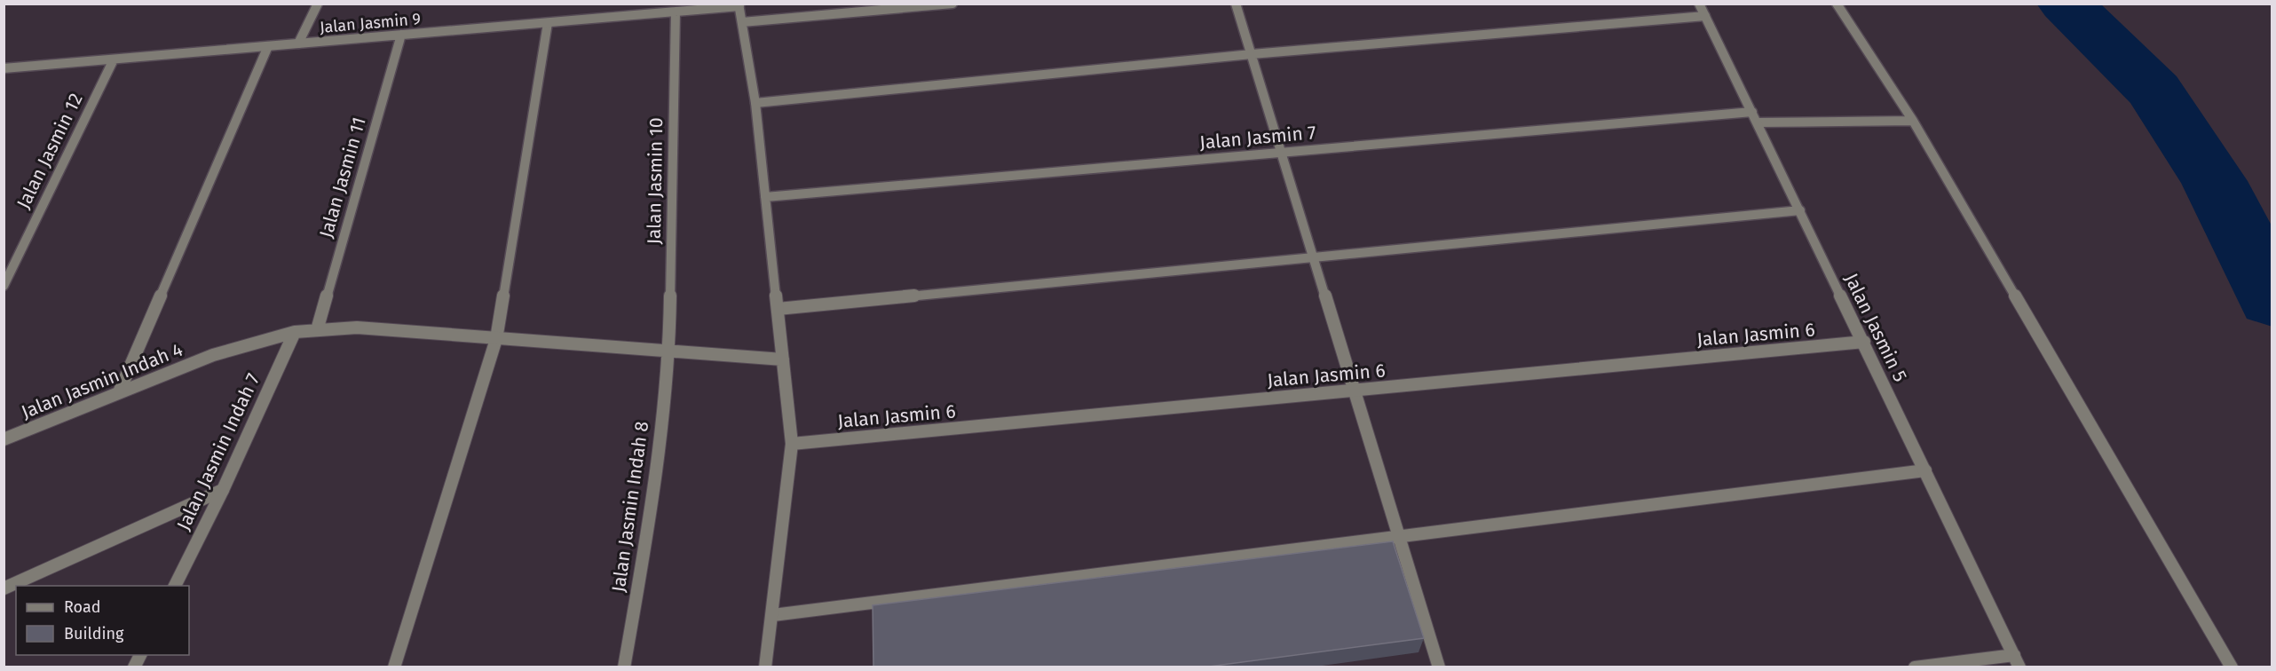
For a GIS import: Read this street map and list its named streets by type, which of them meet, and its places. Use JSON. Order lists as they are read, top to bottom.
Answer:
{
  "streets": {
    "street": [
      "Jalan Jasmin 9",
      "Jalan Jasmin 7",
      "Jalan Jasmin 12",
      "Jalan Jasmin 11",
      "Jalan Jasmin 10",
      "Jalan Jasmin 5",
      "Jalan Jasmin 6",
      "Jalan Jasmin Indah 4",
      "Jalan Jasmin Indah 7",
      "Jalan Jasmin Indah 8"
    ]
  },
  "crossings": [
    ["Jalan Jasmin 9", "Jalan Jasmin 12"],
    ["Jalan Jasmin 9", "Jalan Jasmin 11"],
    ["Jalan Jasmin 9", "Jalan Jasmin 10"],
    ["Jalan Jasmin 7", "Jalan Jasmin 5"],
    ["Jalan Jasmin 11", "Jalan Jasmin Indah 4"],
    ["Jalan Jasmin 10", "Jalan Jasmin Indah 4"],
    ["Jalan Jasmin 10", "Jalan Jasmin Indah 8"],
    ["Jalan Jasmin 5", "Jalan Jasmin 6"],
    ["Jalan Jasmin Indah 4", "Jalan Jasmin Indah 7"],
    ["Jalan Jasmin Indah 4", "Jalan Jasmin Indah 8"]
  ],
  "legend": ["Road", "Building"]
}
